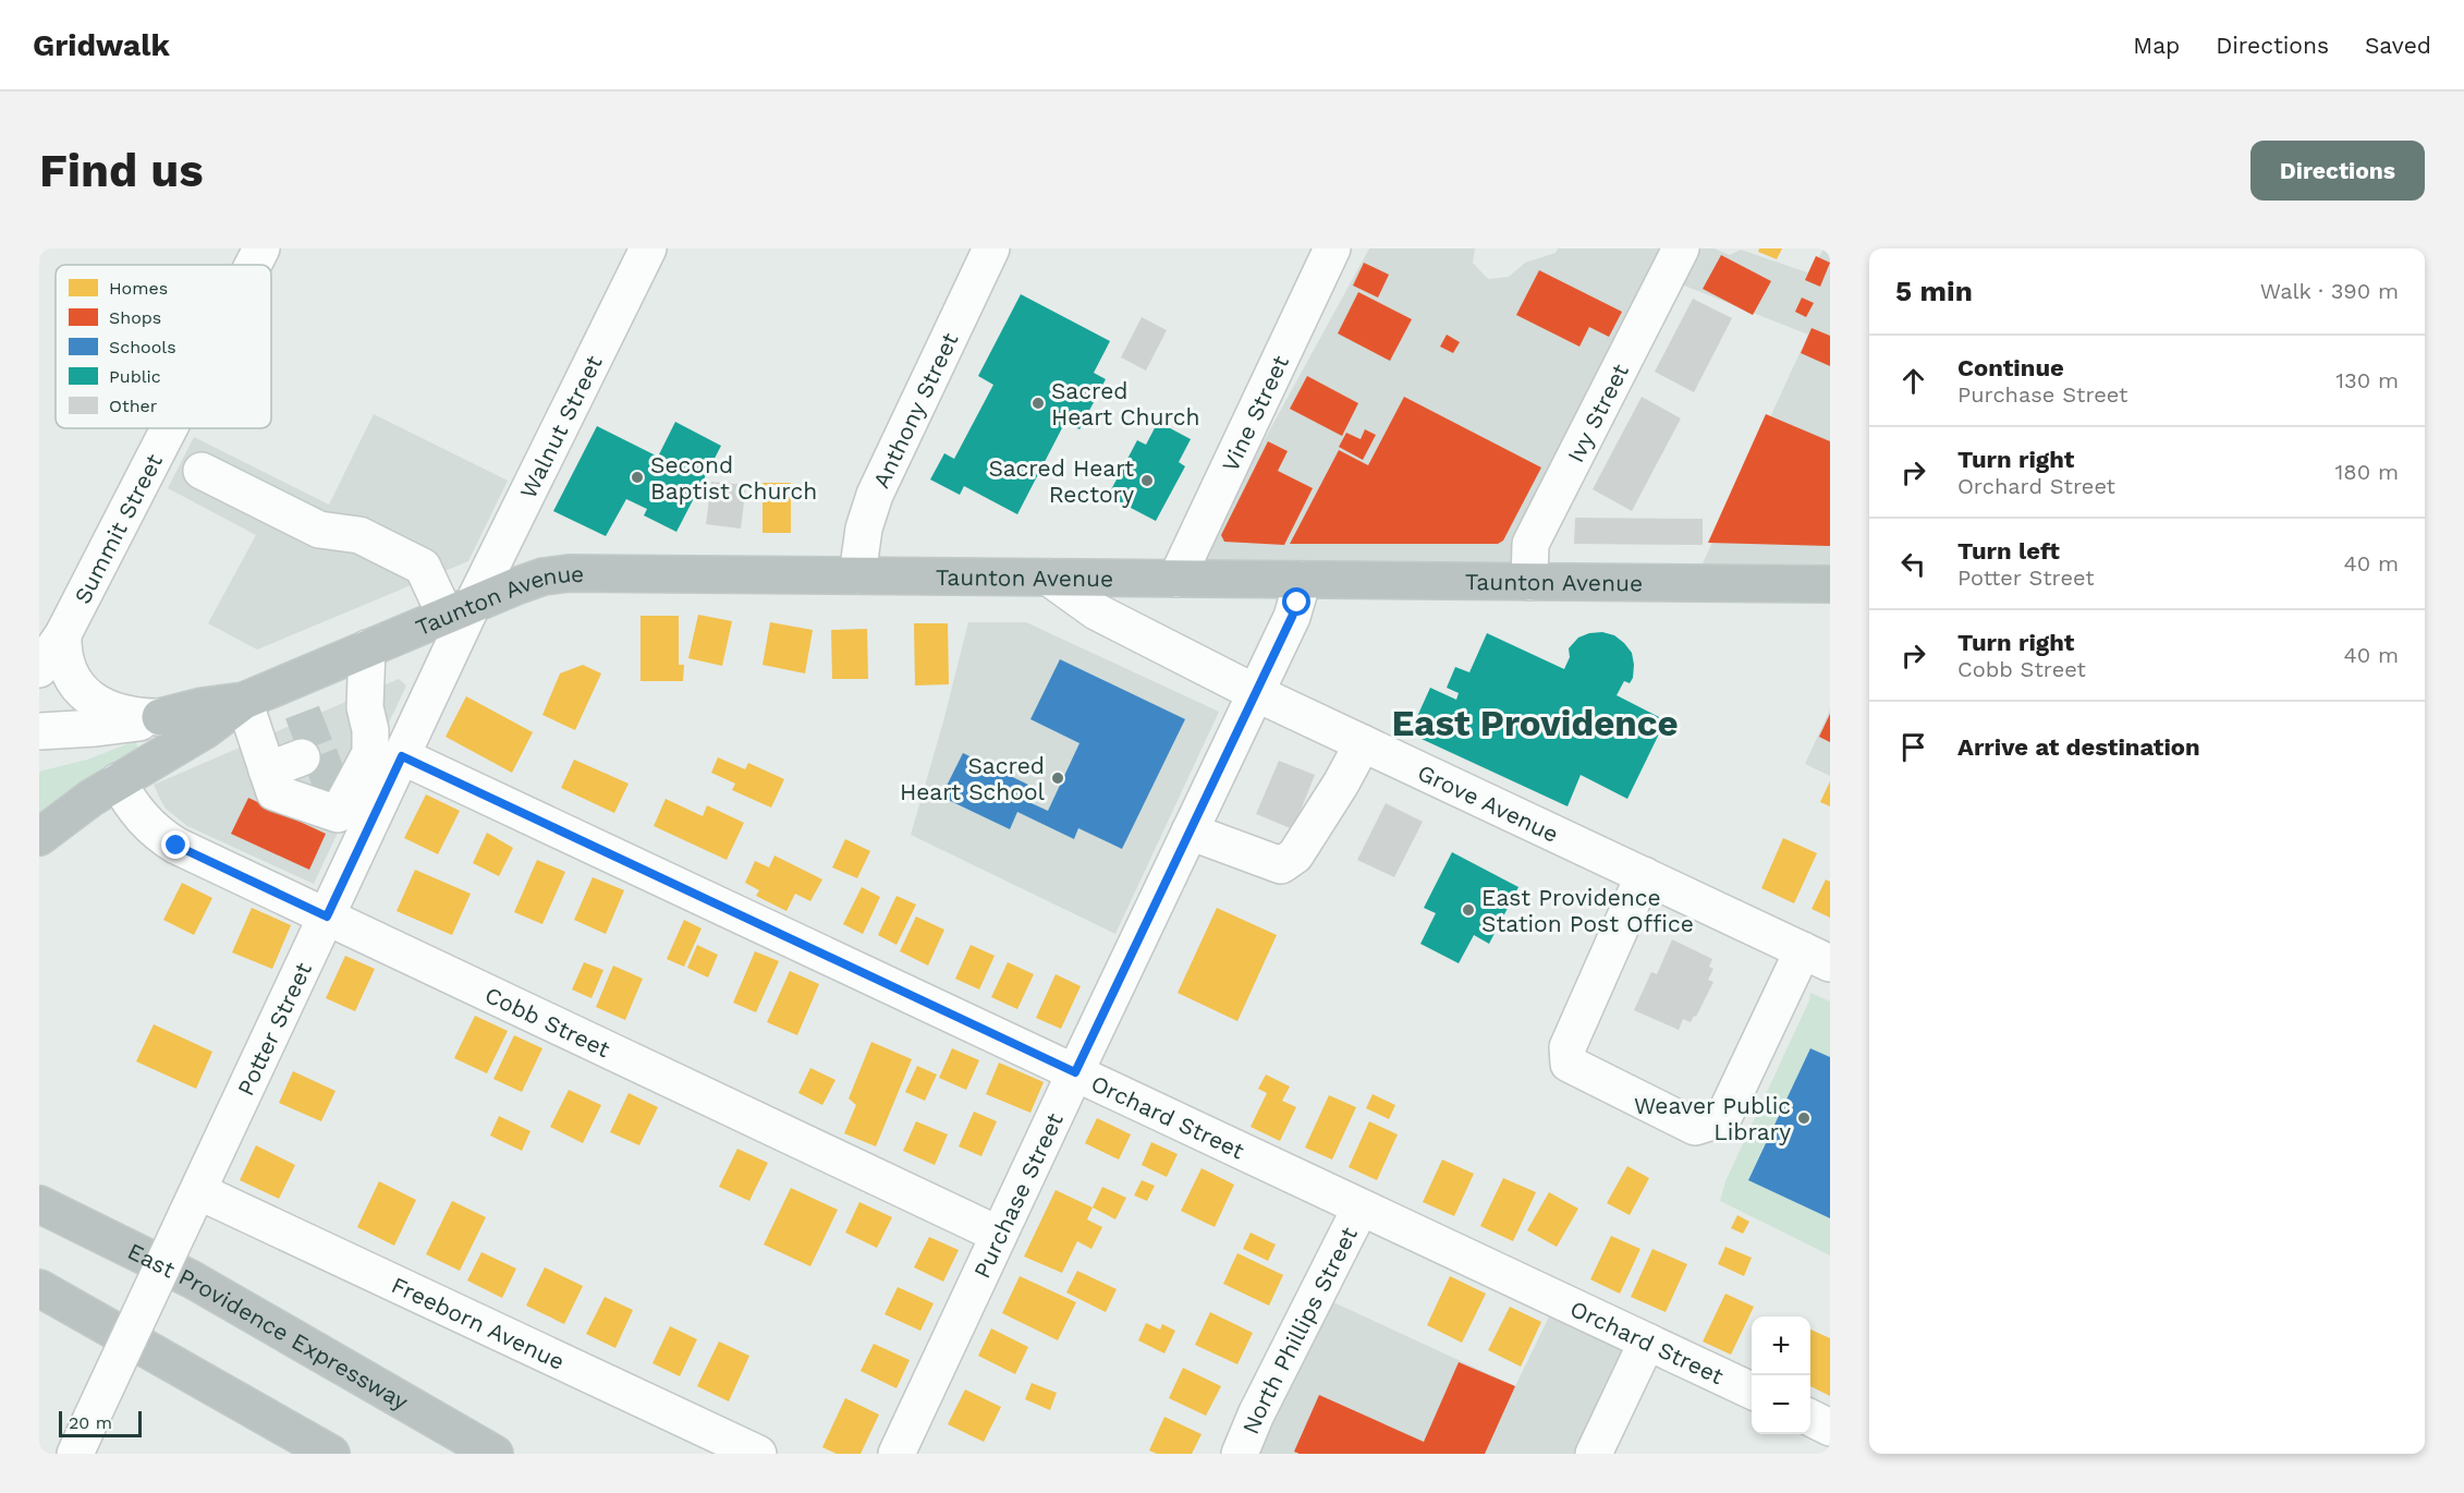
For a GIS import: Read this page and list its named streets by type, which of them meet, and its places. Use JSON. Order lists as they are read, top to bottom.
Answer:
{
  "streets": {
    "highway": ["Taunton Avenue", "East Providence Expressway"],
    "street": [
      "Anthony Street",
      "Vine Street",
      "Ivy Street",
      "Walnut Street",
      "Summit Street",
      "Grove Avenue",
      "Cobb Street",
      "Potter Street",
      "Orchard Street",
      "Purchase Street",
      "Freeborn Avenue",
      "North Phillips Street"
    ]
  },
  "crossings": [
    ["Anthony Street", "Taunton Avenue"],
    ["Vine Street", "Taunton Avenue"],
    ["Ivy Street", "Taunton Avenue"],
    ["Walnut Street", "Taunton Avenue"],
    ["Walnut Street", "Potter Street"],
    ["Taunton Avenue", "Grove Avenue"],
    ["Taunton Avenue", "Cobb Street"],
    ["Taunton Avenue", "Potter Street"],
    ["Taunton Avenue", "Purchase Street"],
    ["Grove Avenue", "Purchase Street"],
    ["Cobb Street", "Potter Street"],
    ["Cobb Street", "Purchase Street"],
    ["Potter Street", "Orchard Street"],
    ["Potter Street", "Freeborn Avenue"],
    ["Orchard Street", "Purchase Street"],
    ["Orchard Street", "North Phillips Street"]
  ],
  "districts": ["East Providence"],
  "places": [
    "Sacred Heart Church",
    "Second Baptist Church",
    "Sacred Heart Rectory",
    "Sacred Heart School",
    "East Providence Station Post Office",
    "Weaver Public Library"
  ],
  "legend": [
    "Homes",
    "Shops",
    "Schools",
    "Public",
    "Other"
  ],
  "scale_bar": "20 m",
  "page": {
    "header": "Gridwalk",
    "nav": ["Map", "Directions", "Saved"],
    "buttons": "Directions",
    "title": "Find us",
    "heading": ["5 min", "Walk · 390 m"],
    "list": [
      ["Continue", "Purchase Street", "130 m"],
      ["Turn right", "Orchard Street", "180 m"],
      ["Turn left", "Potter Street", "40 m"],
      ["Turn right", "Cobb Street", "40 m"],
      "Arrive at destination"
    ],
    "map_buttons": ["+", "−"],
    "scale": "20 m"
  }
}
